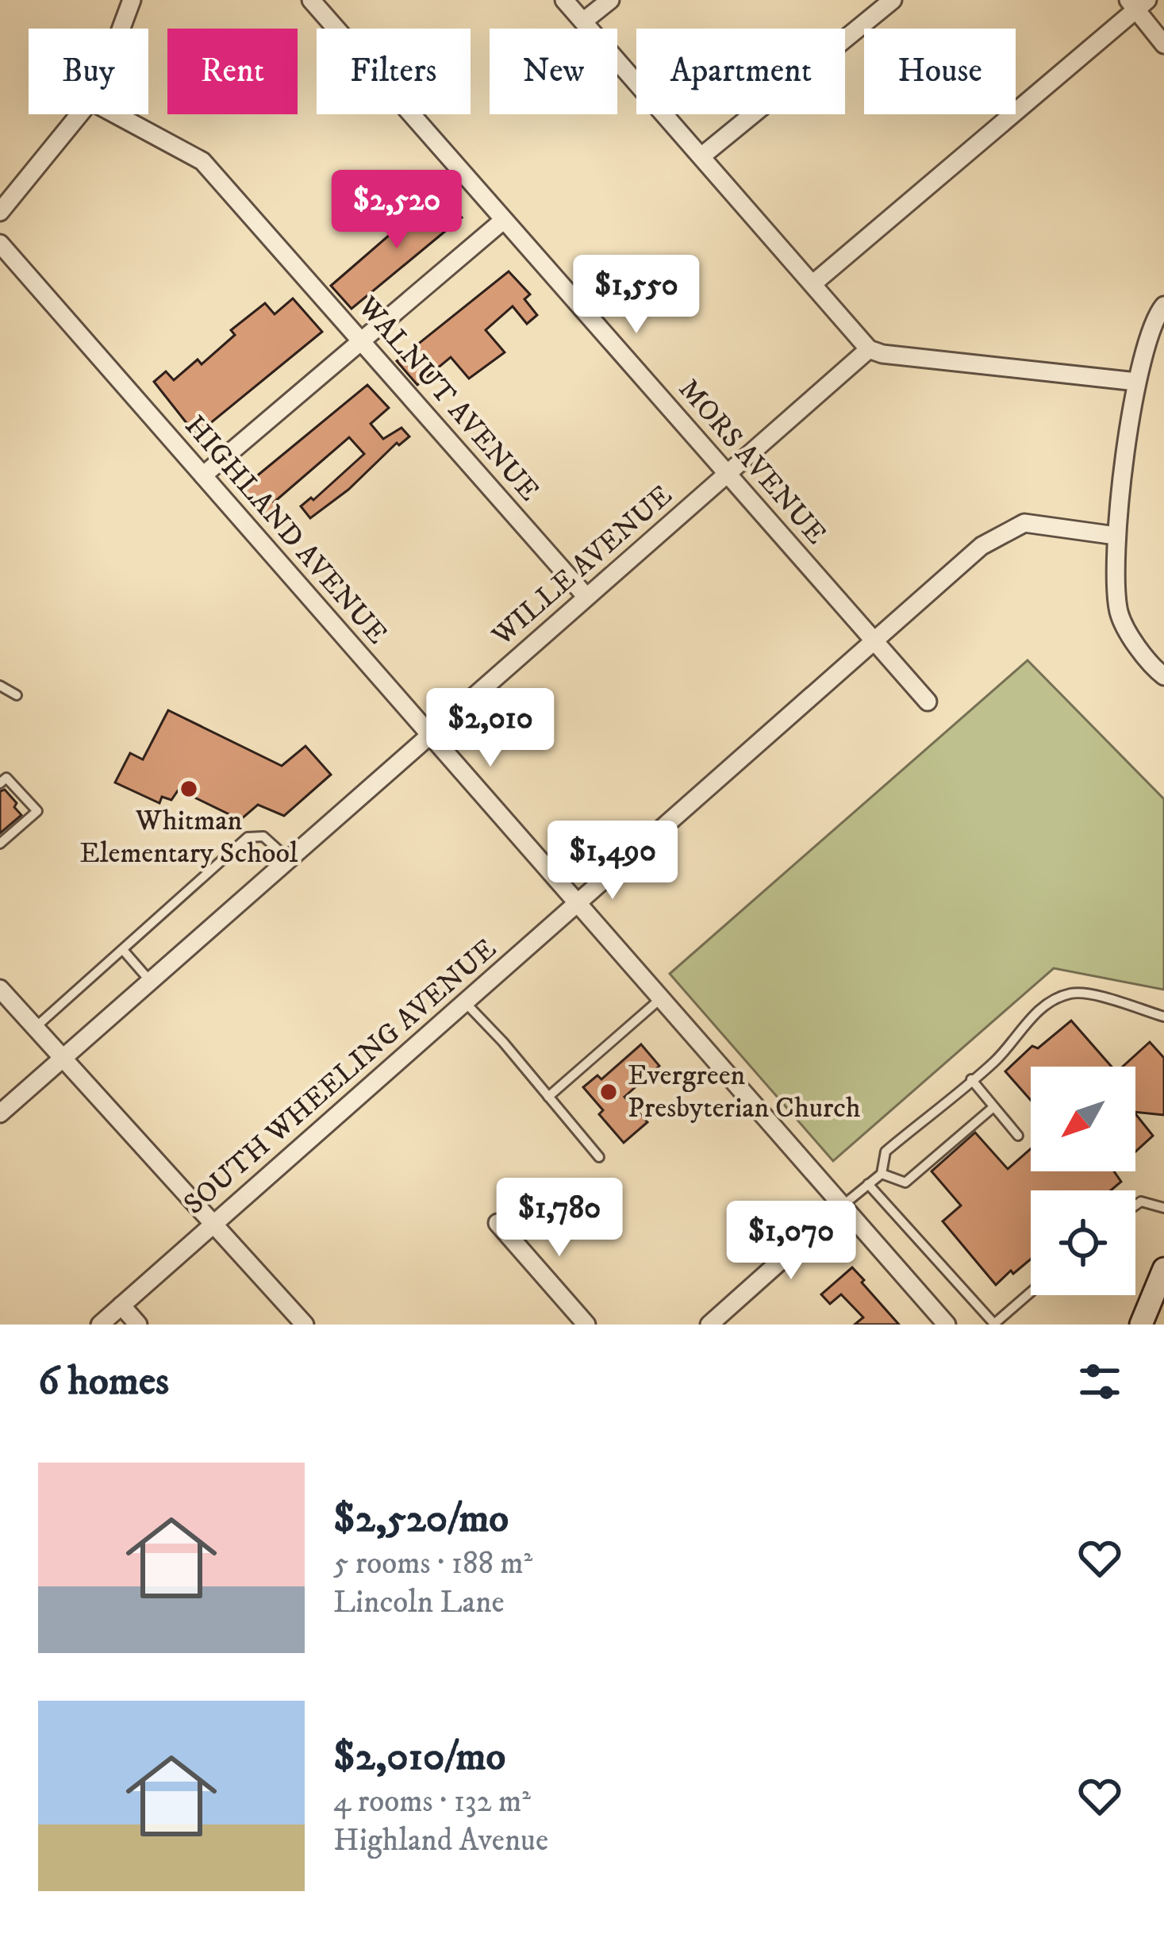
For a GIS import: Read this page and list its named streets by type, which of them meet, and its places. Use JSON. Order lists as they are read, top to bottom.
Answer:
{
  "streets": {
    "street": [
      "WALNUT AVENUE",
      "MORS AVENUE",
      "HIGHLAND AVENUE",
      "WILLE AVENUE",
      "SOUTH WHEELING AVENUE"
    ]
  },
  "crossings": [
    ["WALNUT AVENUE", "WILLE AVENUE"],
    ["MORS AVENUE", "WILLE AVENUE"],
    ["MORS AVENUE", "SOUTH WHEELING AVENUE"],
    ["HIGHLAND AVENUE", "WILLE AVENUE"],
    ["HIGHLAND AVENUE", "SOUTH WHEELING AVENUE"]
  ],
  "places": ["Whitman Elementary School", "Evergreen Presbyterian Church"],
  "north": "bottom left",
  "page": {
    "chip": [
      "Buy",
      "Rent",
      "Filters",
      "New",
      "Apartment",
      "House"
    ],
    "price": [
      "$2,520",
      "$1,550",
      "$2,010",
      "$1,490",
      "$1,780",
      "$1,070"
    ],
    "heading": "6 homes",
    "list": [
      {
        "name": "$2,520/mo",
        "note": "5 rooms · 188 m² · Lincoln Lane"
      },
      {
        "name": "$2,010/mo",
        "note": "4 rooms · 132 m² · Highland Avenue"
      }
    ]
  }
}
